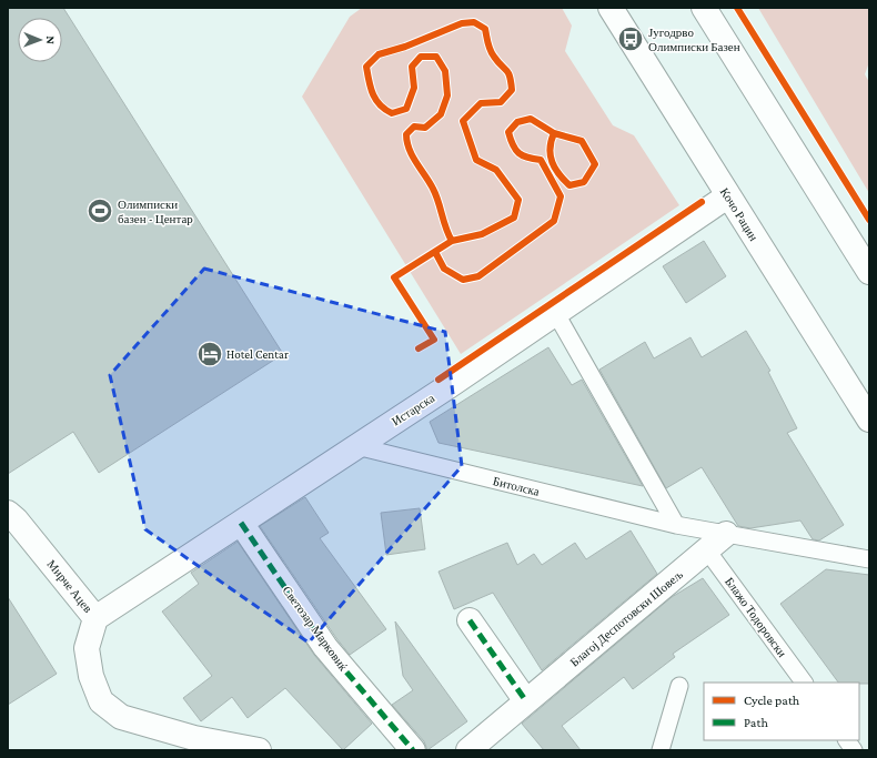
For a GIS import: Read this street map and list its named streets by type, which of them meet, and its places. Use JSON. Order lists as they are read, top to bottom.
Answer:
{
  "streets": {
    "street": [
      "Кочо Рацин",
      "Истарска",
      "Мирче Ацев",
      "Благој Деспотовски Шовељ",
      "Светозар Марковиќ"
    ],
    "lane": ["Битолска", "Блажо Тодоровски"]
  },
  "crossings": [
    ["Кочо Рацин", "Истарска"],
    ["Истарска", "Битолска"],
    ["Истарска", "Мирче Ацев"],
    ["Истарска", "Светозар Марковиќ"],
    ["Битолска", "Благој Деспотовски Шовељ"],
    ["Блажо Тодоровски", "Благој Деспотовски Шовељ"]
  ],
  "places": {
    "bus stop": ["Југодрво Олимписки Базен"],
    "sports": ["Олимписки базен - Центар"],
    "hotel": ["Hotel Centar"]
  },
  "legend": ["Cycle path", "Path"],
  "north": "right"
}
